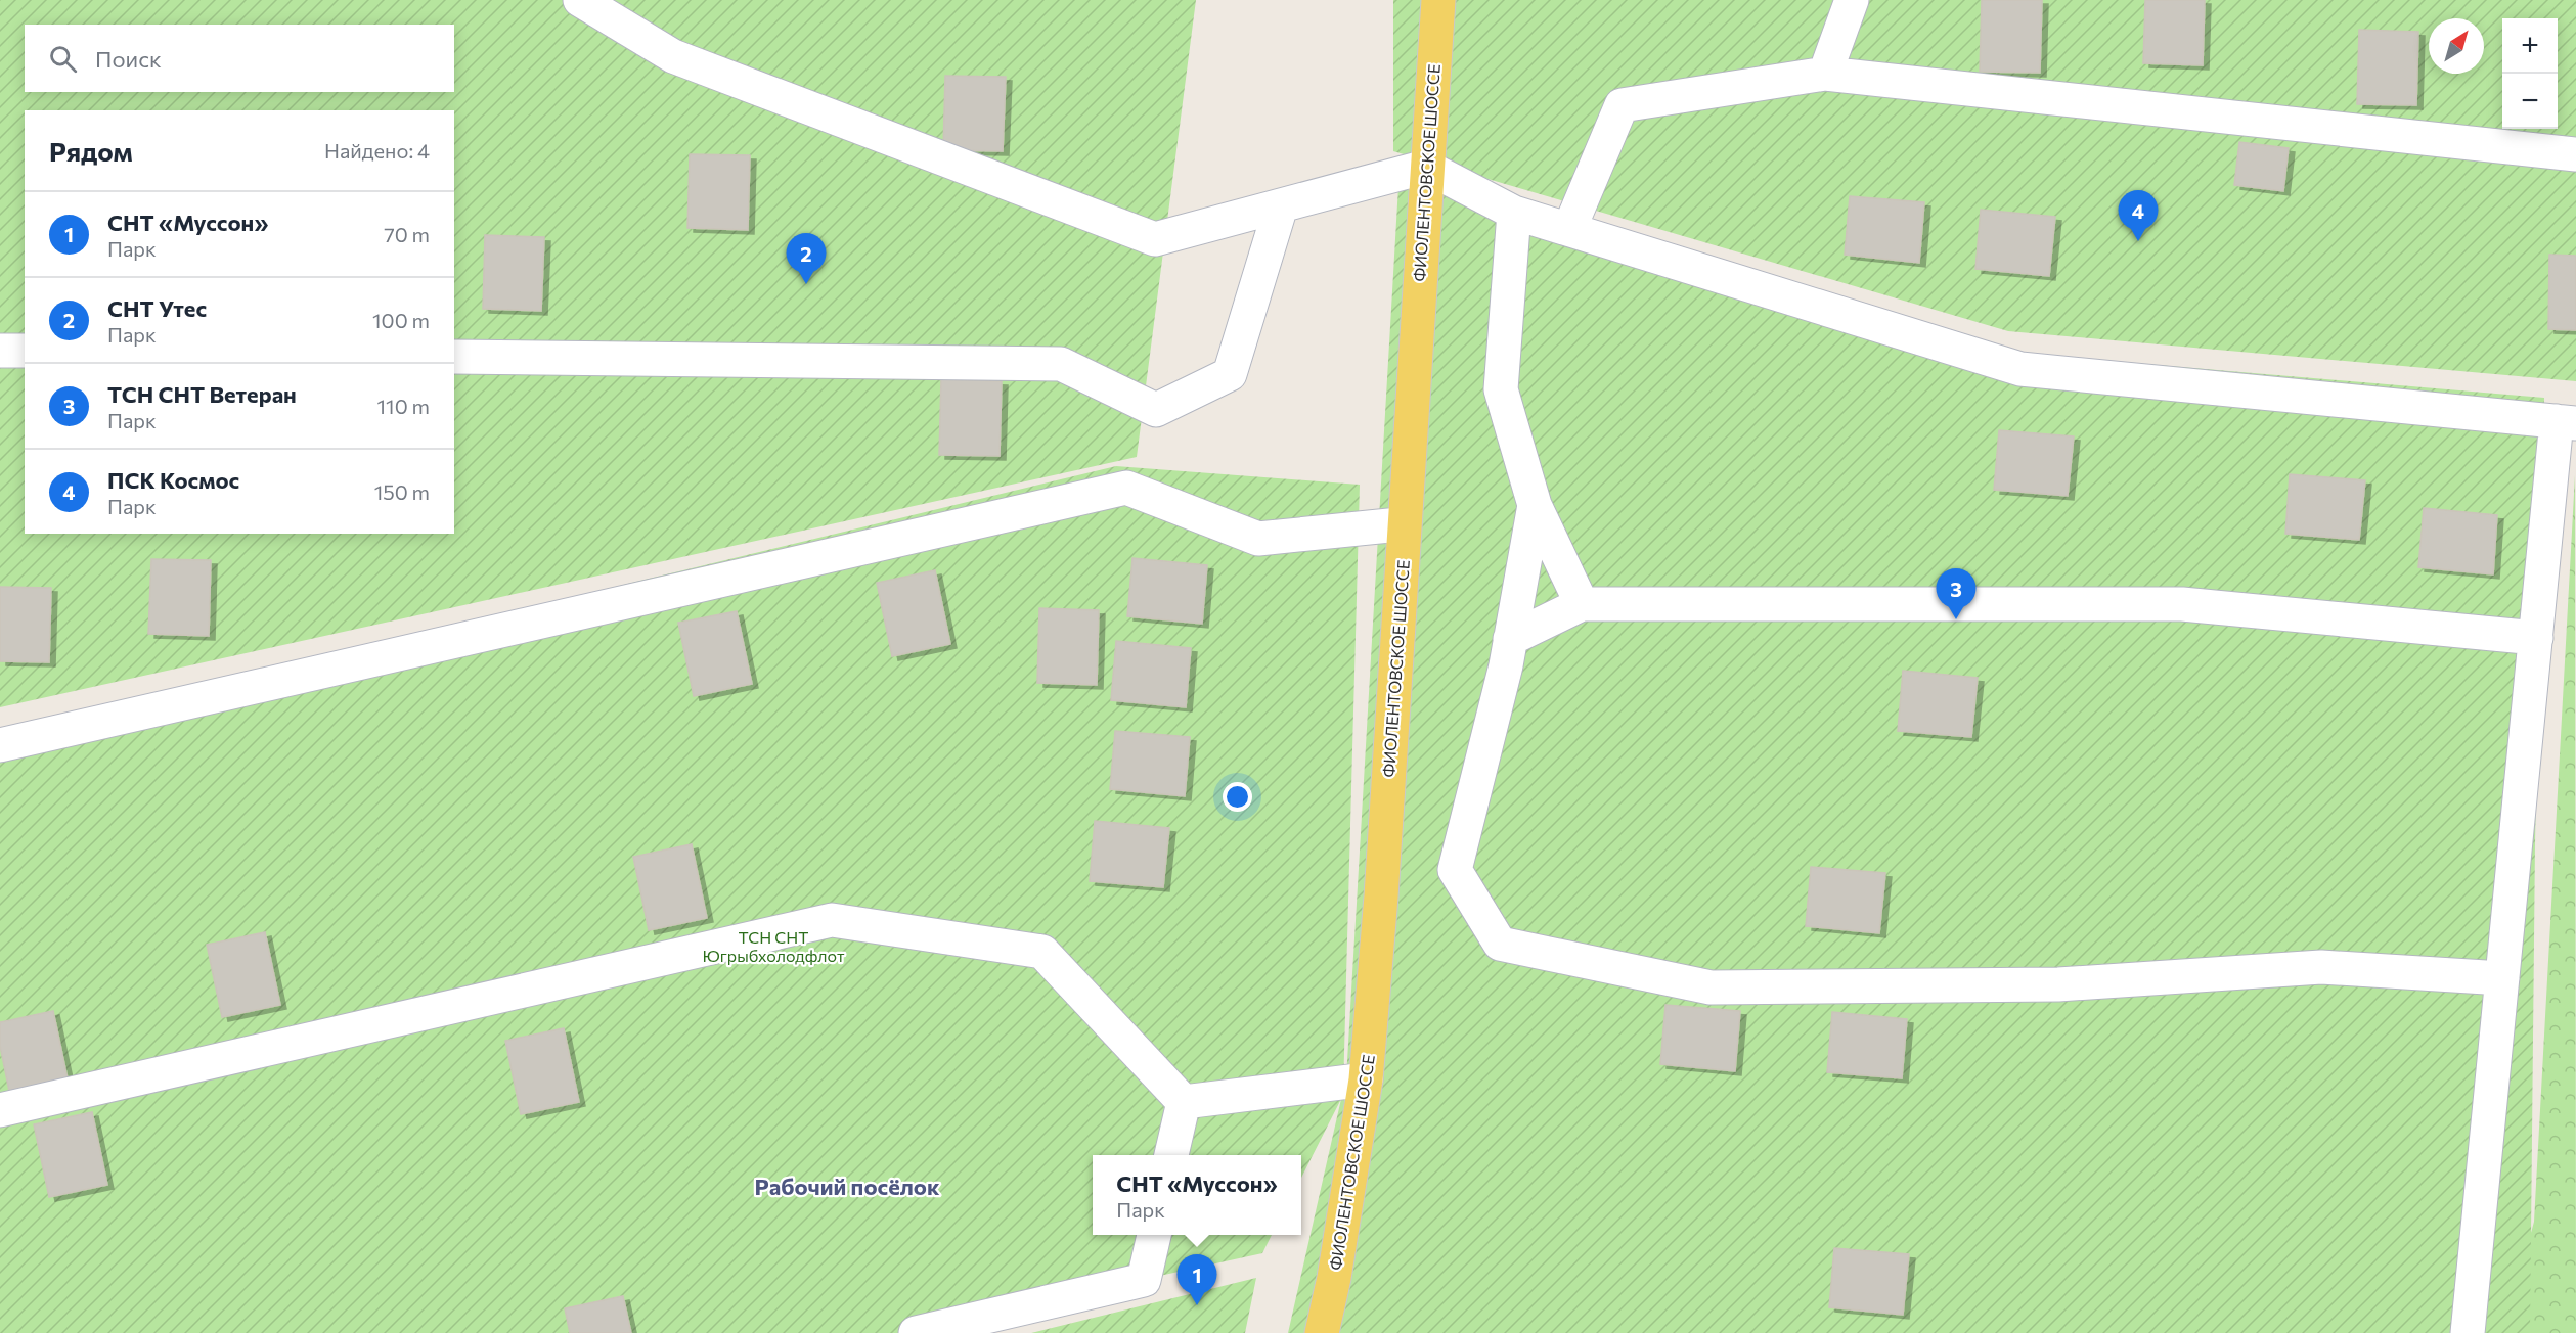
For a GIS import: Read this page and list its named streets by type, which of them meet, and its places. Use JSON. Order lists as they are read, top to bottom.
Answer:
{
  "streets": {
    "main road": ["ФИОЛЕНТОВСКОЕ ШОССЕ"]
  },
  "districts": ["Рабочий посёлок"],
  "parks": ["ТСН СНТ Югрыбхолодфлот"],
  "north": "top right",
  "page": {
    "map_buttons": ["+", "−"],
    "search": "Поиск",
    "heading": ["Рядом", "Найдено: 4"],
    "pins": [
      "4",
      "2",
      "3",
      "1"
    ],
    "list": [
      {
        "mark": "1",
        "name": "СНТ «Муссон»",
        "note": "Парк",
        "value": "70 m"
      },
      {
        "mark": "2",
        "name": "СНТ Утес",
        "note": "Парк",
        "value": "100 m"
      },
      {
        "mark": "3",
        "name": "ТСН СНТ Ветеран",
        "note": "Парк",
        "value": "110 m"
      },
      {
        "mark": "4",
        "name": "ПСК Космос",
        "note": "Парк",
        "value": "150 m"
      }
    ],
    "popup": ["СНТ «Муссон»", "Парк"]
  }
}
